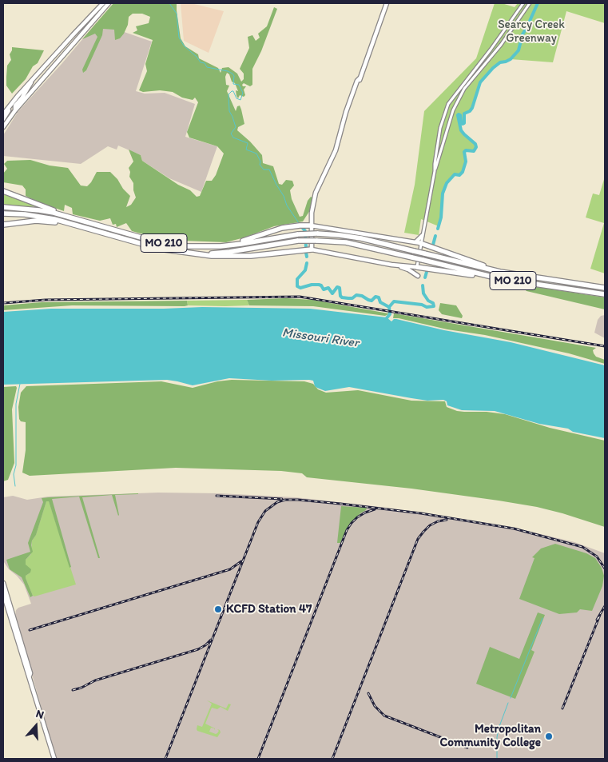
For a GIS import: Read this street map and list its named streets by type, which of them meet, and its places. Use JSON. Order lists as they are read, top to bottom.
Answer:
{
  "streets": {
    "highway": ["MO 210"]
  },
  "water": ["Missouri River"],
  "parks": ["Searcy Creek Greenway"],
  "places": ["KCFD Station 47", "Metropolitan Community College"],
  "north": "top"
}
